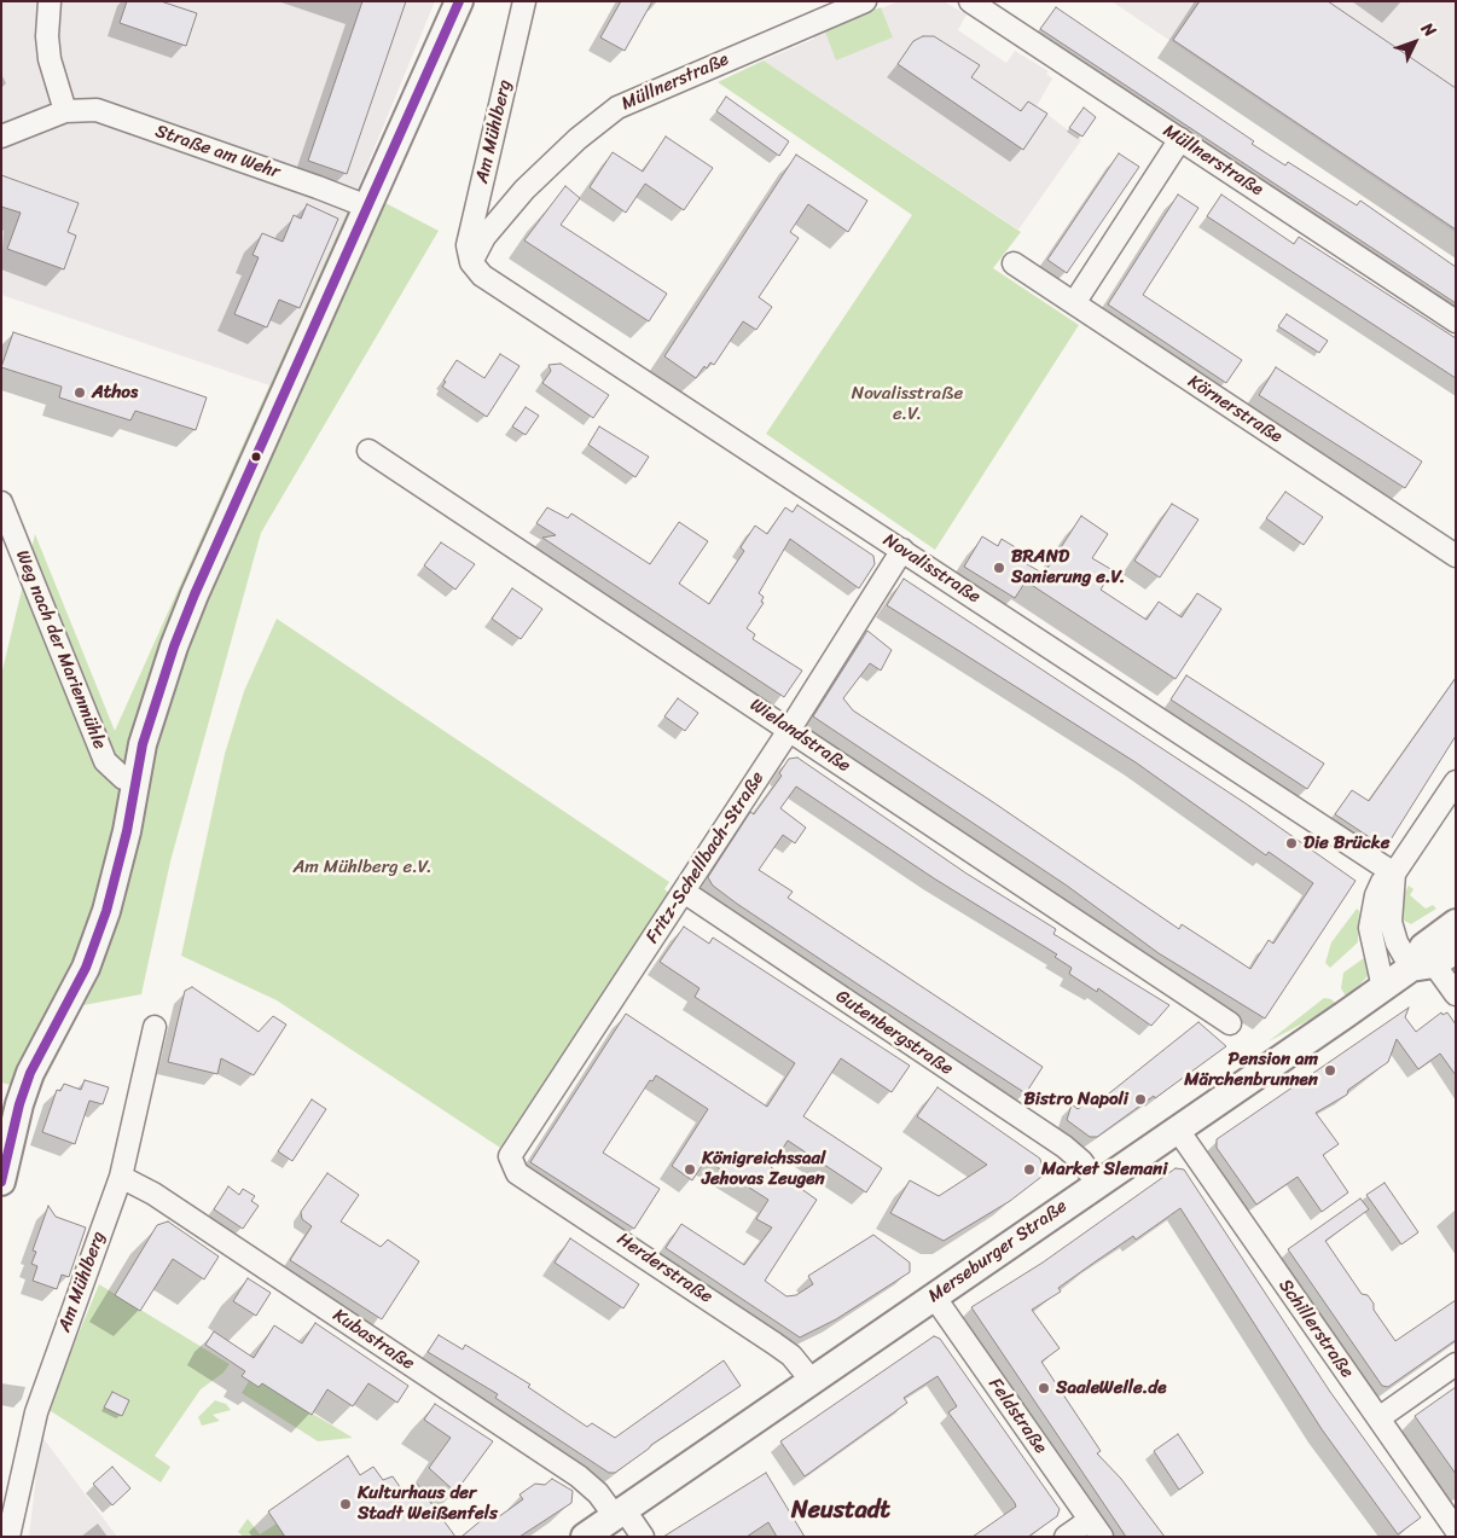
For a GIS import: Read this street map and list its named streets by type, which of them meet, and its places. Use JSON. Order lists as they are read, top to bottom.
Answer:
{
  "streets": {
    "main road": ["Merseburger Straße"],
    "street": [
      "Müllnerstraße",
      "Am Mühlberg",
      "Straße am Wehr",
      "Körnerstraße",
      "Novalisstraße",
      "Weg nach der Marienmühle",
      "Wielandstraße",
      "Fritz-Schellbach-Straße",
      "Gutenbergstraße",
      "Herderstraße",
      "Schillerstraße",
      "Kubastraße",
      "Feldstraße"
    ]
  },
  "crossings": [
    ["Müllnerstraße", "Am Mühlberg"],
    ["Müllnerstraße", "Novalisstraße"],
    ["Am Mühlberg", "Novalisstraße"],
    ["Am Mühlberg", "Kubastraße"],
    ["Novalisstraße", "Fritz-Schellbach-Straße"],
    ["Wielandstraße", "Fritz-Schellbach-Straße"],
    ["Fritz-Schellbach-Straße", "Gutenbergstraße"],
    ["Fritz-Schellbach-Straße", "Herderstraße"],
    ["Gutenbergstraße", "Merseburger Straße"],
    ["Merseburger Straße", "Herderstraße"],
    ["Merseburger Straße", "Schillerstraße"],
    ["Merseburger Straße", "Kubastraße"],
    ["Merseburger Straße", "Feldstraße"]
  ],
  "districts": ["Neustadt"],
  "parks": ["Novalisstraße e.V.", "Am Mühlberg e.V."],
  "places": [
    "Athos",
    "BRAND Sanierung e.V.",
    "Die Brücke",
    "Pension am Märchenbrunnen",
    "Bistro Napoli",
    "Königreichssaal Jehovas Zeugen",
    "Market Slemani",
    "SaaleWelle.de",
    "Kulturhaus der Stadt Weißenfels"
  ],
  "north": "top right"
}
